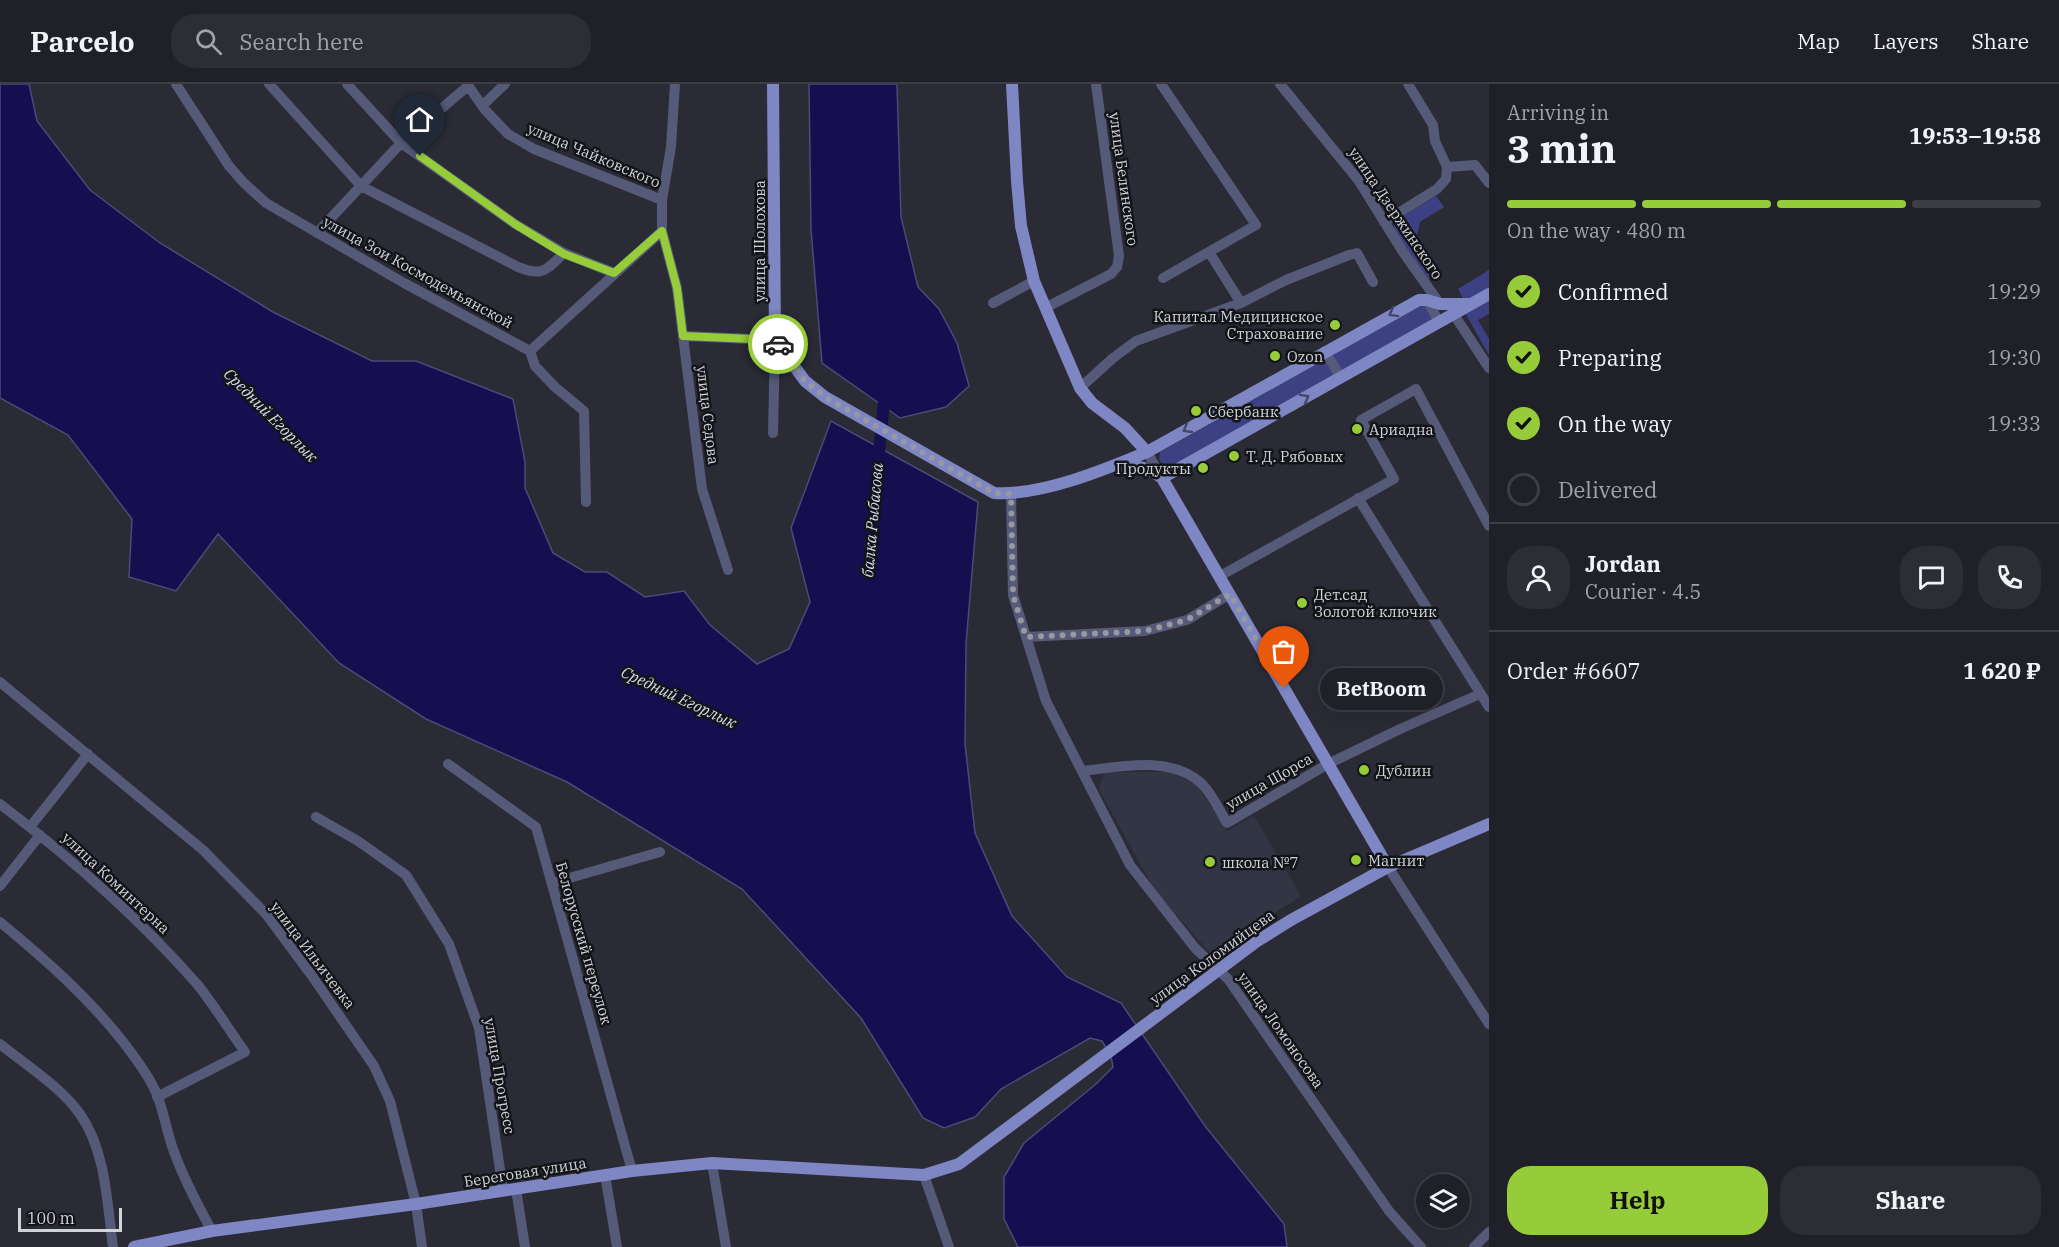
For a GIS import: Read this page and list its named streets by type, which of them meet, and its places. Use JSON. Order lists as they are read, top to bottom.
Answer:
{
  "streets": {
    "main road": ["улица Шолохова", "улица Коломийцева", "Береговая улица"],
    "street": [
      "улица Чайковского",
      "улица Белинского",
      "улица Дзержинского",
      "улица Зои Космодемьянской",
      "улица Седова",
      "улица Щорса",
      "улица Коминтерна",
      "Белорусский переулок",
      "улица Ильичевка",
      "улица Ломоносова",
      "улица Прогресс"
    ]
  },
  "crossings": [
    ["улица Чайковского", "улица Седова"],
    ["улица Щорса", "улица Ломоносова"],
    ["Белорусский переулок", "Береговая улица"],
    ["улица Ильичевка", "Береговая улица"],
    ["улица Коломийцева", "улица Ломоносова"],
    ["улица Коломийцева", "Береговая улица"],
    ["улица Прогресс", "Береговая улица"]
  ],
  "water": ["Средний Егорлык", "балка Рыбасова"],
  "places": [
    "Капитал Медицинское Страхование",
    "Ozon",
    "Сбербанк",
    "Ариадна",
    "Т. Д. Рябовых",
    "Продукты",
    "Дет.сад Золотой ключик",
    "BetBoom",
    "Дублин",
    "Магнит",
    "школа №7"
  ],
  "scale_bar": "100 m",
  "page": {
    "header": "Parcelo",
    "search": "Search here",
    "nav": ["Map", "Layers", "Share"],
    "heading": ["3 min", "Arriving in", "19:53–19:58"],
    "panel": [
      "Jordan",
      "Courier · 4.5",
      "Order #6607",
      "1 620 ₽"
    ],
    "bar": "On the way · 480 m",
    "list": [
      ["Confirmed", "19:29"],
      ["Preparing", "19:30"],
      ["On the way", "19:33"],
      "Delivered"
    ],
    "bubble": "BetBoom",
    "buttons": ["Help", "Share"],
    "scale": "100 m"
  }
}
